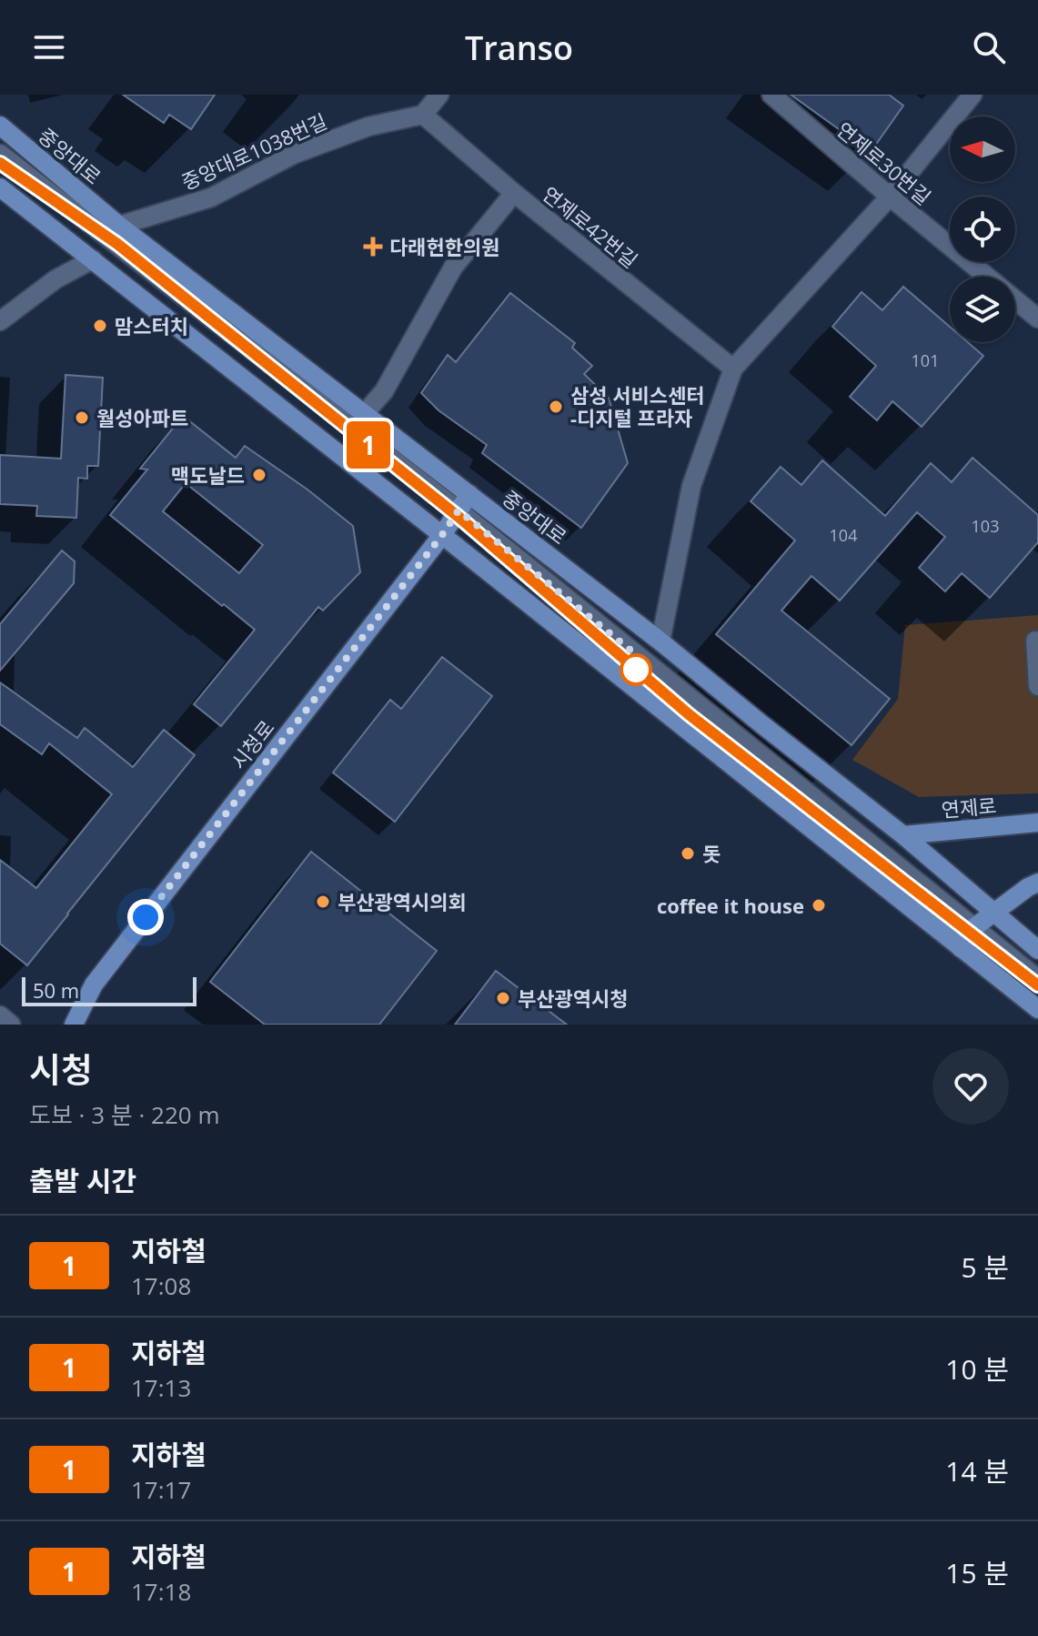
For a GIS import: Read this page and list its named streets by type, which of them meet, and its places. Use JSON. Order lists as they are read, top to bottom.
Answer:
{
  "streets": {
    "main road": ["중앙대로", "시청로", "연제로"],
    "street": ["중앙대로1038번길", "연제로30번길", "연제로42번길"]
  },
  "crossings": [
    ["중앙대로1038번길", "중앙대로"],
    ["중앙대로1038번길", "연제로42번길"],
    ["중앙대로", "시청로"],
    ["중앙대로", "연제로"]
  ],
  "places": {
    "health": ["다래헌한의원"],
    "other": [
      "맘스터치",
      "삼성 서비스센터 -디지털 프라자",
      "월성아파트",
      "맥도날드",
      "돗",
      "부산광역시의회",
      "coffee it house",
      "부산광역시청"
    ]
  },
  "lines": ["metro line 1"],
  "house_numbers": ["101", "103", "104"],
  "scale_bar": "50 m",
  "north": "left",
  "page": {
    "header": "Transo",
    "on_map": "1",
    "scale": "50 m",
    "heading": [
      ["시청", "도보 · 3 분 · 220 m"],
      "출발 시간"
    ],
    "list": [
      {
        "mark": "1",
        "name": "지하철",
        "note": "17:08",
        "value": "5 분"
      },
      {
        "mark": "1",
        "name": "지하철",
        "note": "17:13",
        "value": "10 분"
      },
      {
        "mark": "1",
        "name": "지하철",
        "note": "17:17",
        "value": "14 분"
      },
      {
        "mark": "1",
        "name": "지하철",
        "note": "17:18",
        "value": "15 분"
      }
    ]
  }
}
